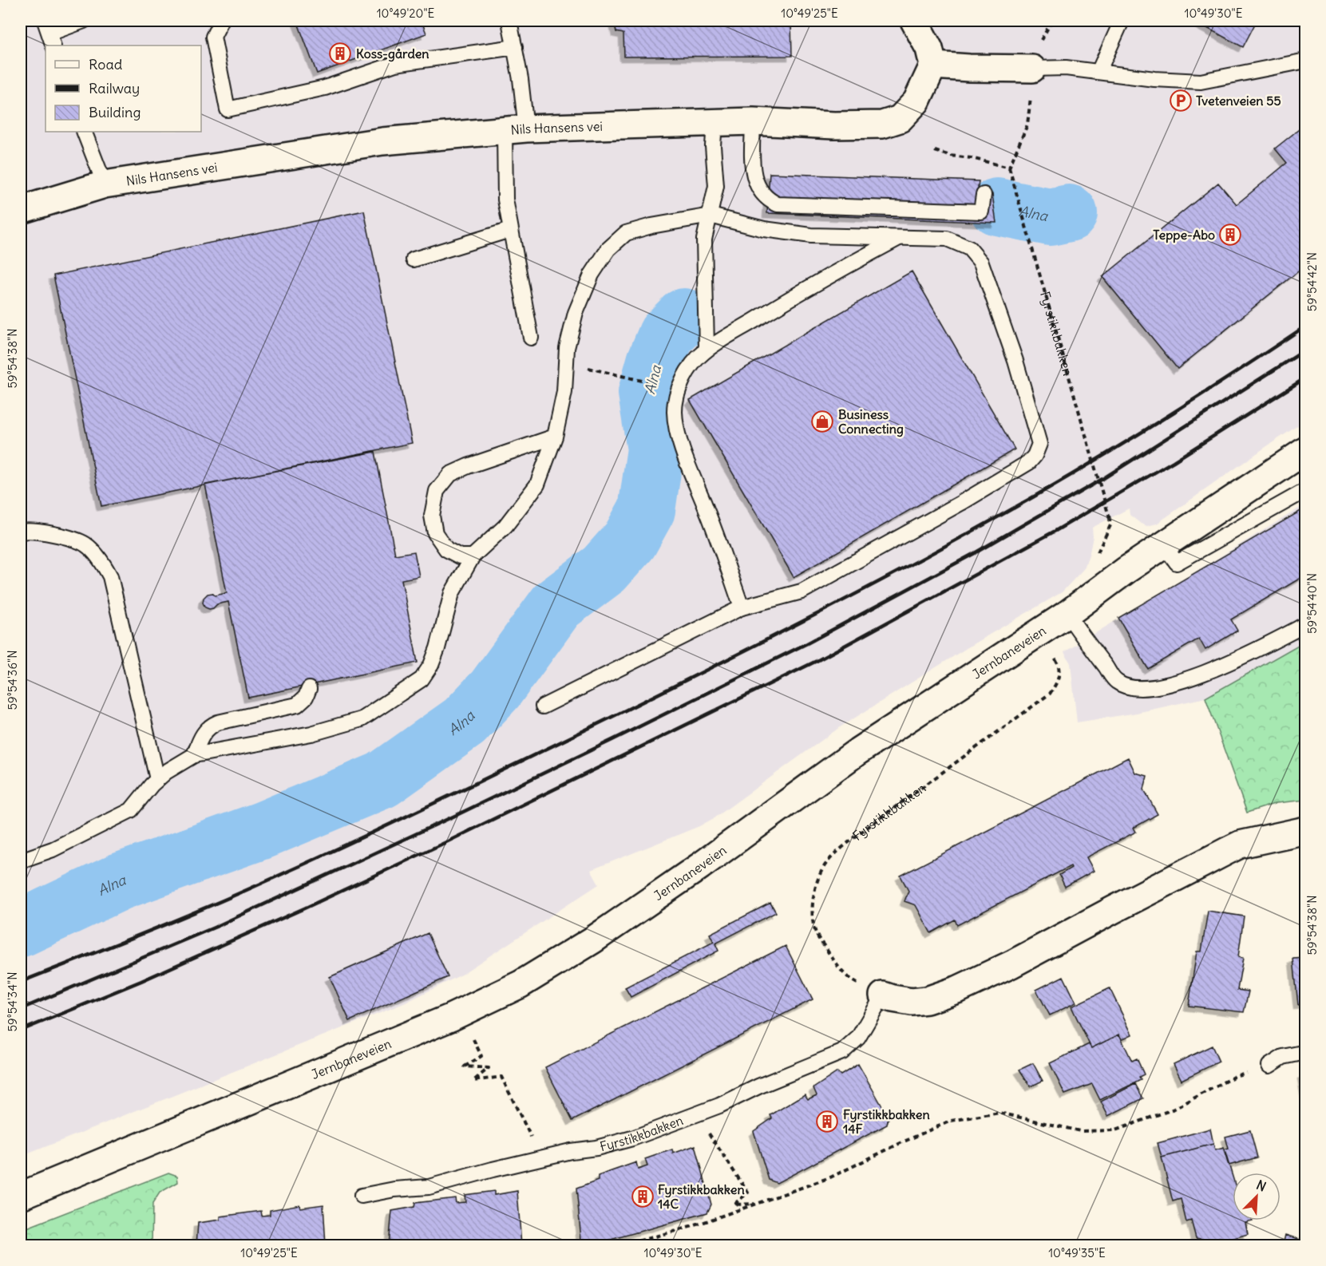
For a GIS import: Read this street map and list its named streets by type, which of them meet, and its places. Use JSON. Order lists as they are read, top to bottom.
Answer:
{
  "streets": {
    "street": ["Nils Hansens vei", "Jernbaneveien"],
    "lane": ["Fyrstikkbakken"]
  },
  "water": ["Alna"],
  "places": {
    "building": [
      "Koss-gården",
      "Teppe-Abo",
      "Fyrstikkbakken 14F",
      "Fyrstikkbakken 14C"
    ],
    "parking": ["Tvetenveien 55"],
    "shop": ["Business Connecting"]
  },
  "legend": ["Road", "Railway", "Building"],
  "north": "top right",
  "coordinates": [
    "10°49'20\"E",
    "10°49'25\"E",
    "10°49'30\"E",
    "59°54'42\"N",
    "59°54'38\"N",
    "59°54'40\"N",
    "59°54'36\"N",
    "59°54'34\"N",
    "10°49'35\"E"
  ]
}
